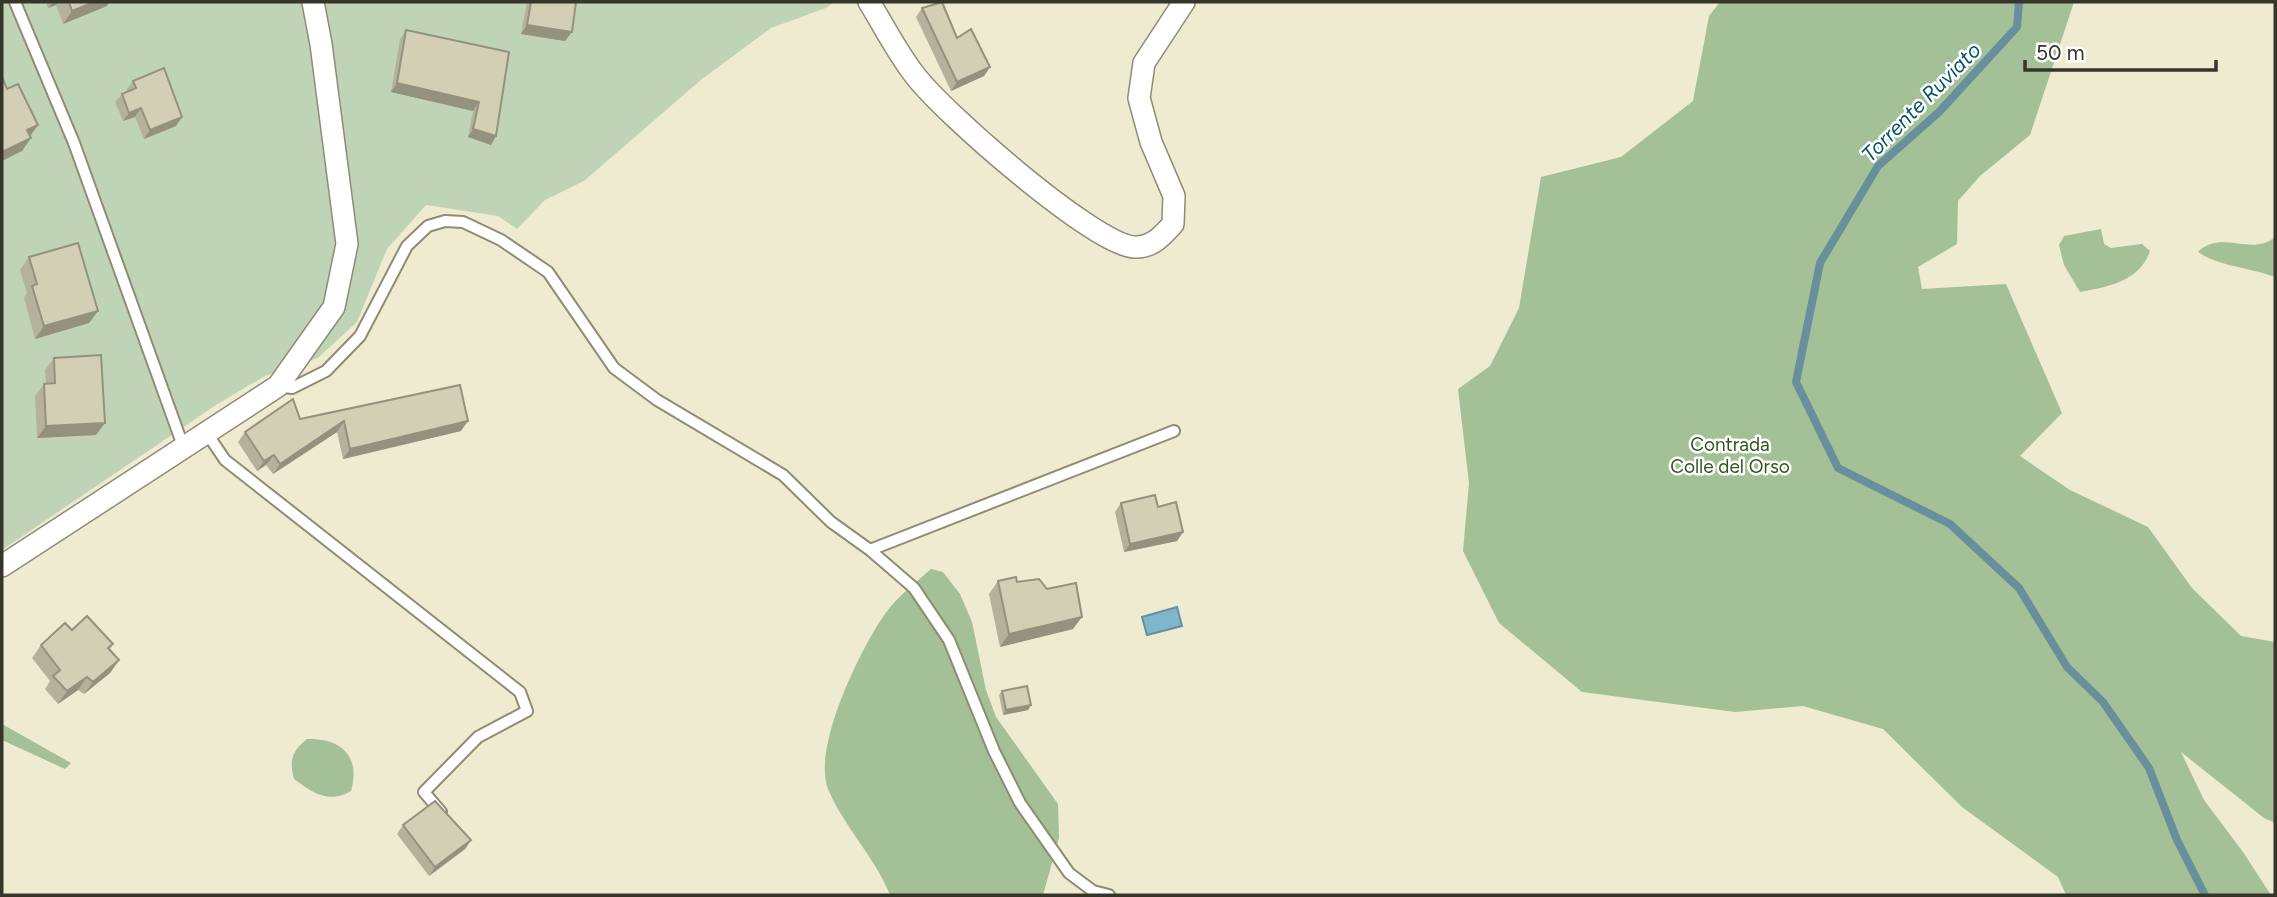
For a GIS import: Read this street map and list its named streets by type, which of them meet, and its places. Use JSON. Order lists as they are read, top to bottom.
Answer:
{
  "water": ["Torrente Ruviato"],
  "parks": ["Contrada Colle del Orso"],
  "scale_bar": "50 m"
}
